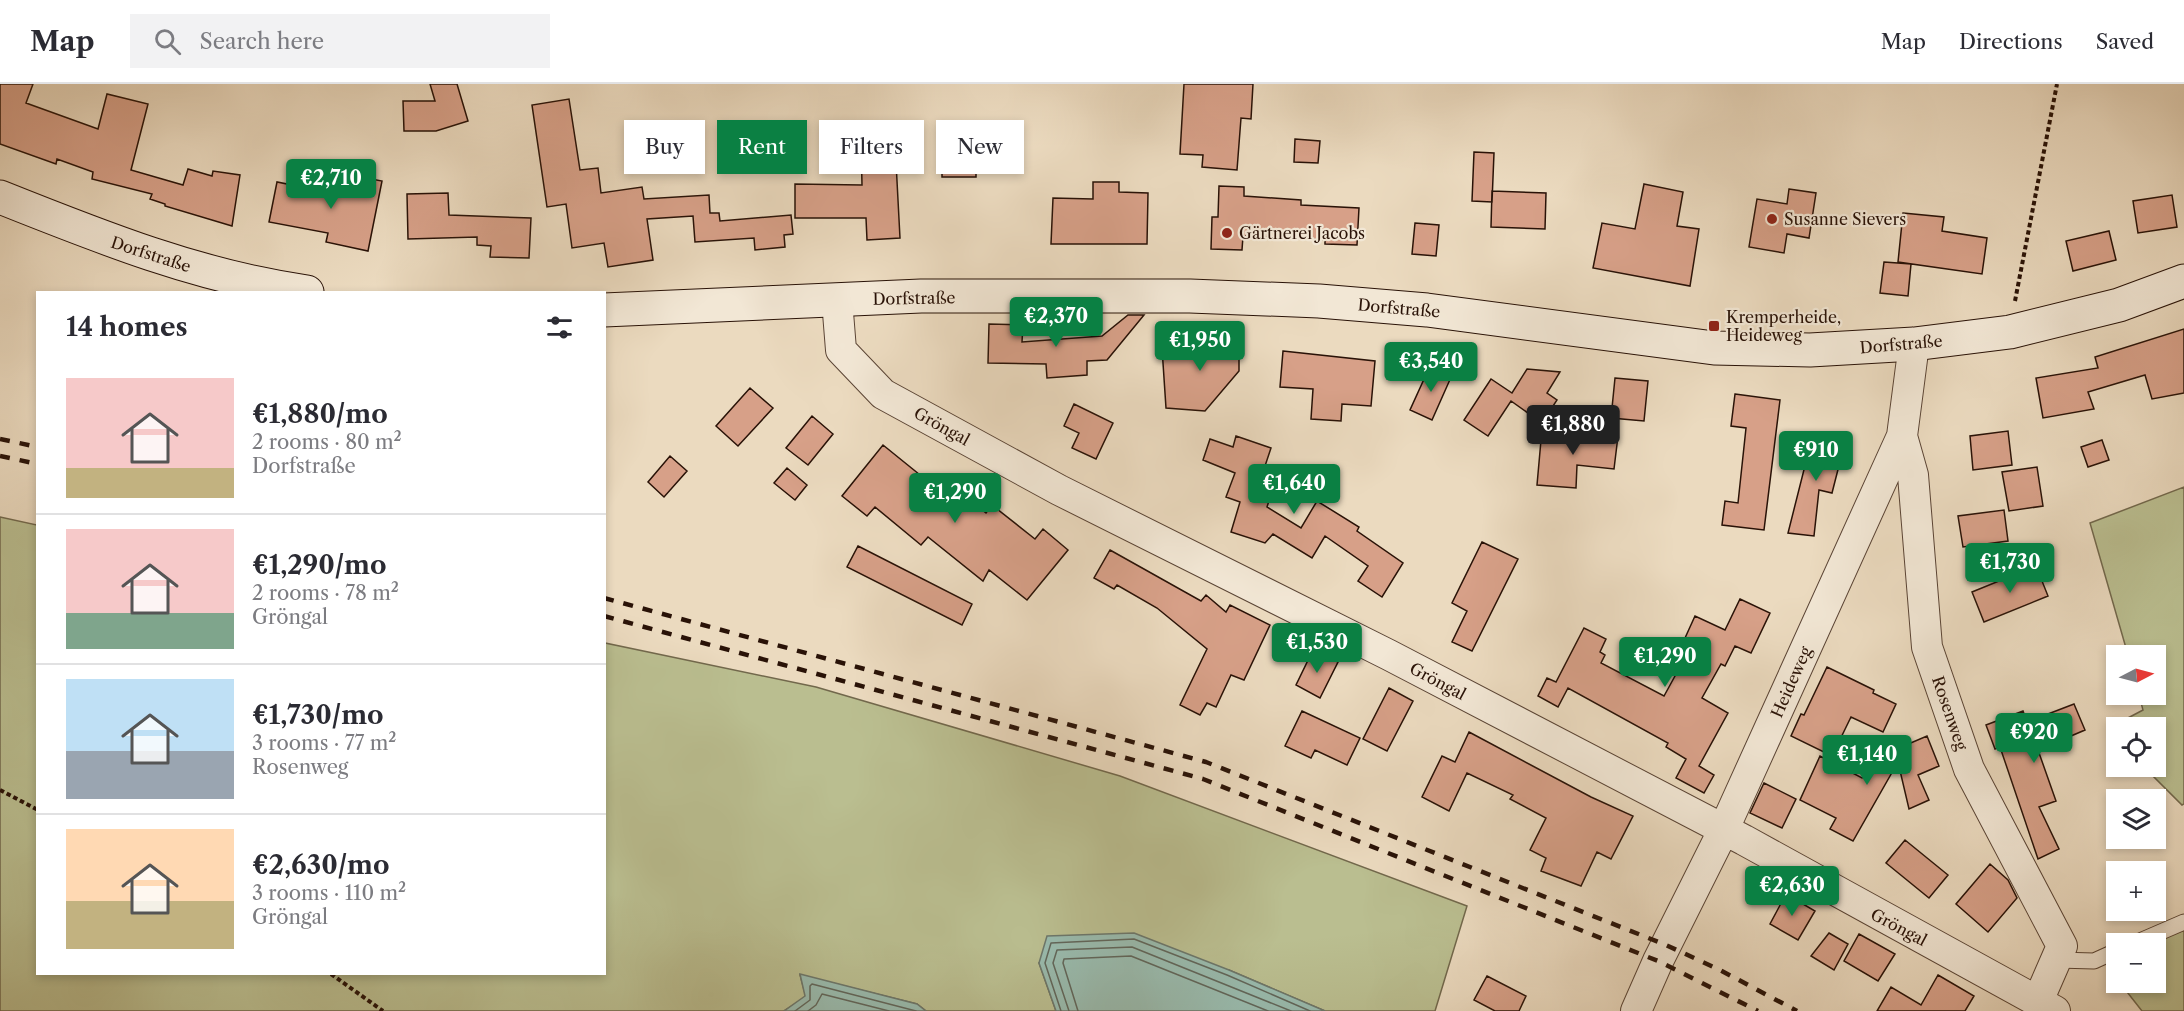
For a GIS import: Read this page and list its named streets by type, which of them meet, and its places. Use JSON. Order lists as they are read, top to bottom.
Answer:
{
  "streets": {
    "main road": ["Dorfstraße"],
    "street": ["Gröngal", "Heideweg", "Rosenweg"]
  },
  "crossings": [
    ["Dorfstraße", "Gröngal"],
    ["Dorfstraße", "Heideweg"],
    ["Gröngal", "Heideweg"],
    ["Gröngal", "Rosenweg"],
    ["Heideweg", "Rosenweg"]
  ],
  "places": {
    "other": ["Susanne Sievers", "Gärtnerei Jacobs"],
    "transit": ["Kremperheide, Heideweg"]
  },
  "north": "right",
  "page": {
    "header": "Map",
    "search": "Search here",
    "nav": ["Map", "Directions", "Saved"],
    "chip": [
      "Buy",
      "Rent",
      "Filters",
      "New"
    ],
    "price": [
      "€2,710",
      "€2,370",
      "€1,950",
      "€3,540",
      "€1,880",
      "€910",
      "€1,640",
      "€1,290",
      "€1,730",
      "€1,530",
      "€1,290",
      "€920",
      "€1,140",
      "€2,630"
    ],
    "heading": "14 homes",
    "list": [
      {
        "name": "€1,880/mo",
        "note": "2 rooms · 80 m² · Dorfstraße"
      },
      {
        "name": "€1,290/mo",
        "note": "2 rooms · 78 m² · Gröngal"
      },
      {
        "name": "€1,730/mo",
        "note": "3 rooms · 77 m² · Rosenweg"
      },
      {
        "name": "€2,630/mo",
        "note": "3 rooms · 110 m² · Gröngal"
      }
    ],
    "map_buttons": ["+", "−"]
  }
}
